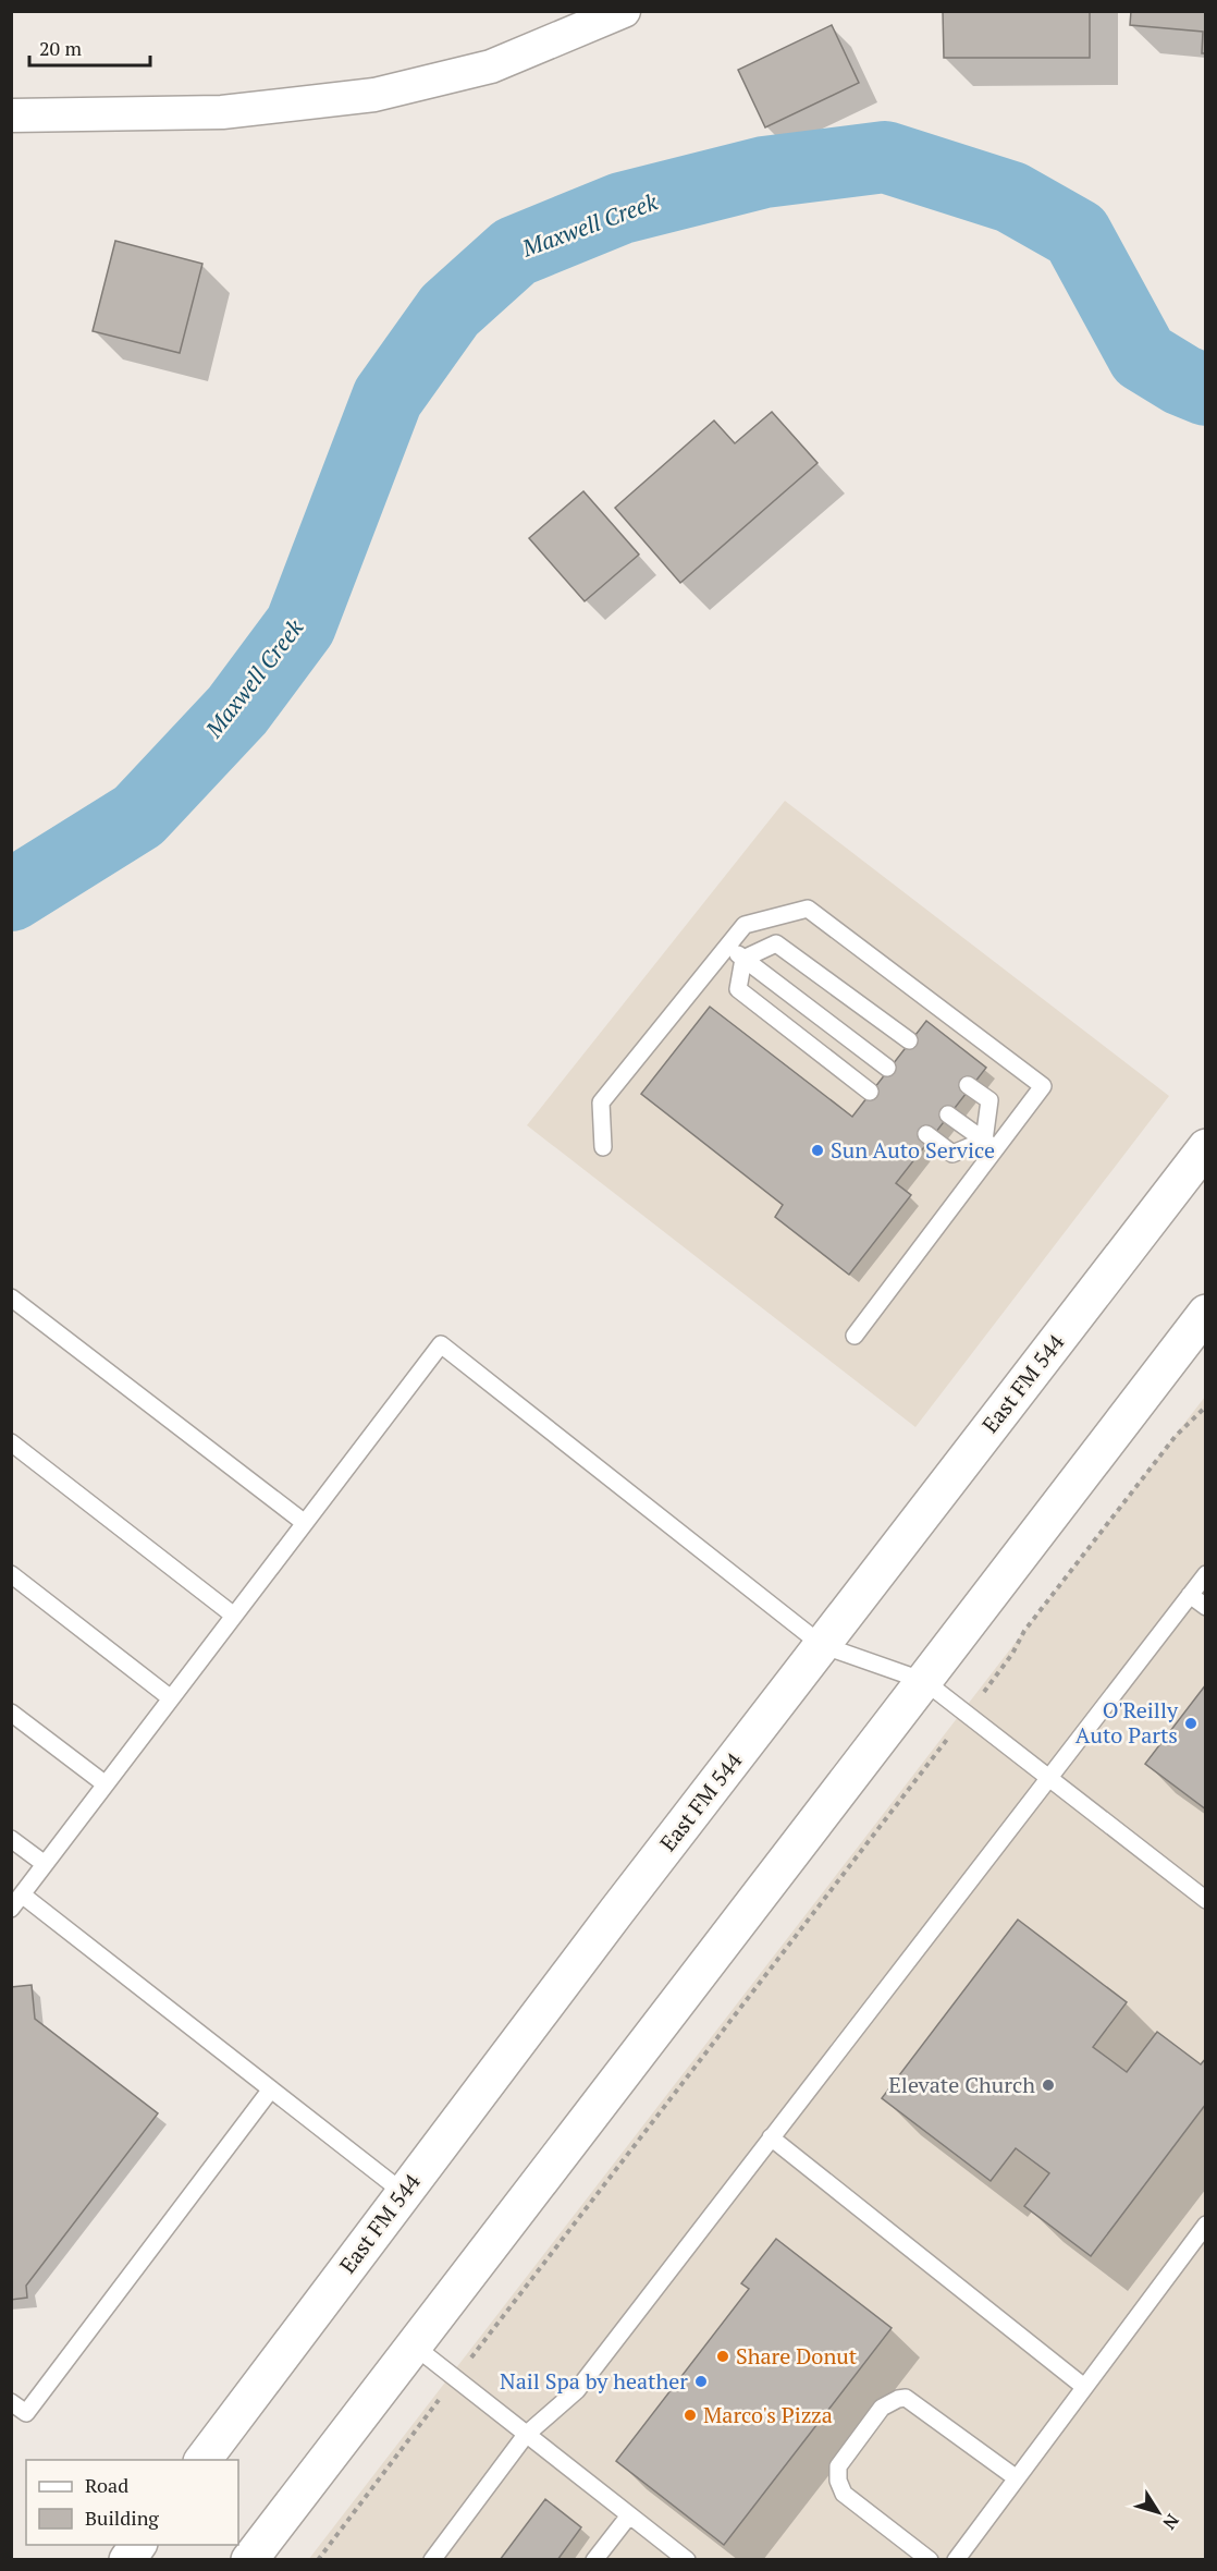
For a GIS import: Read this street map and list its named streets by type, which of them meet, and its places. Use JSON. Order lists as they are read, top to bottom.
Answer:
{
  "streets": {
    "main road": ["East FM 544"]
  },
  "water": ["Maxwell Creek"],
  "places": [
    "Sun Auto Service",
    "O'Reilly Auto Parts",
    "Elevate Church",
    "Share Donut",
    "Nail Spa by heather",
    "Marco's Pizza"
  ],
  "legend": ["Road", "Building"],
  "scale_bar": "20 m",
  "north": "bottom right"
}
